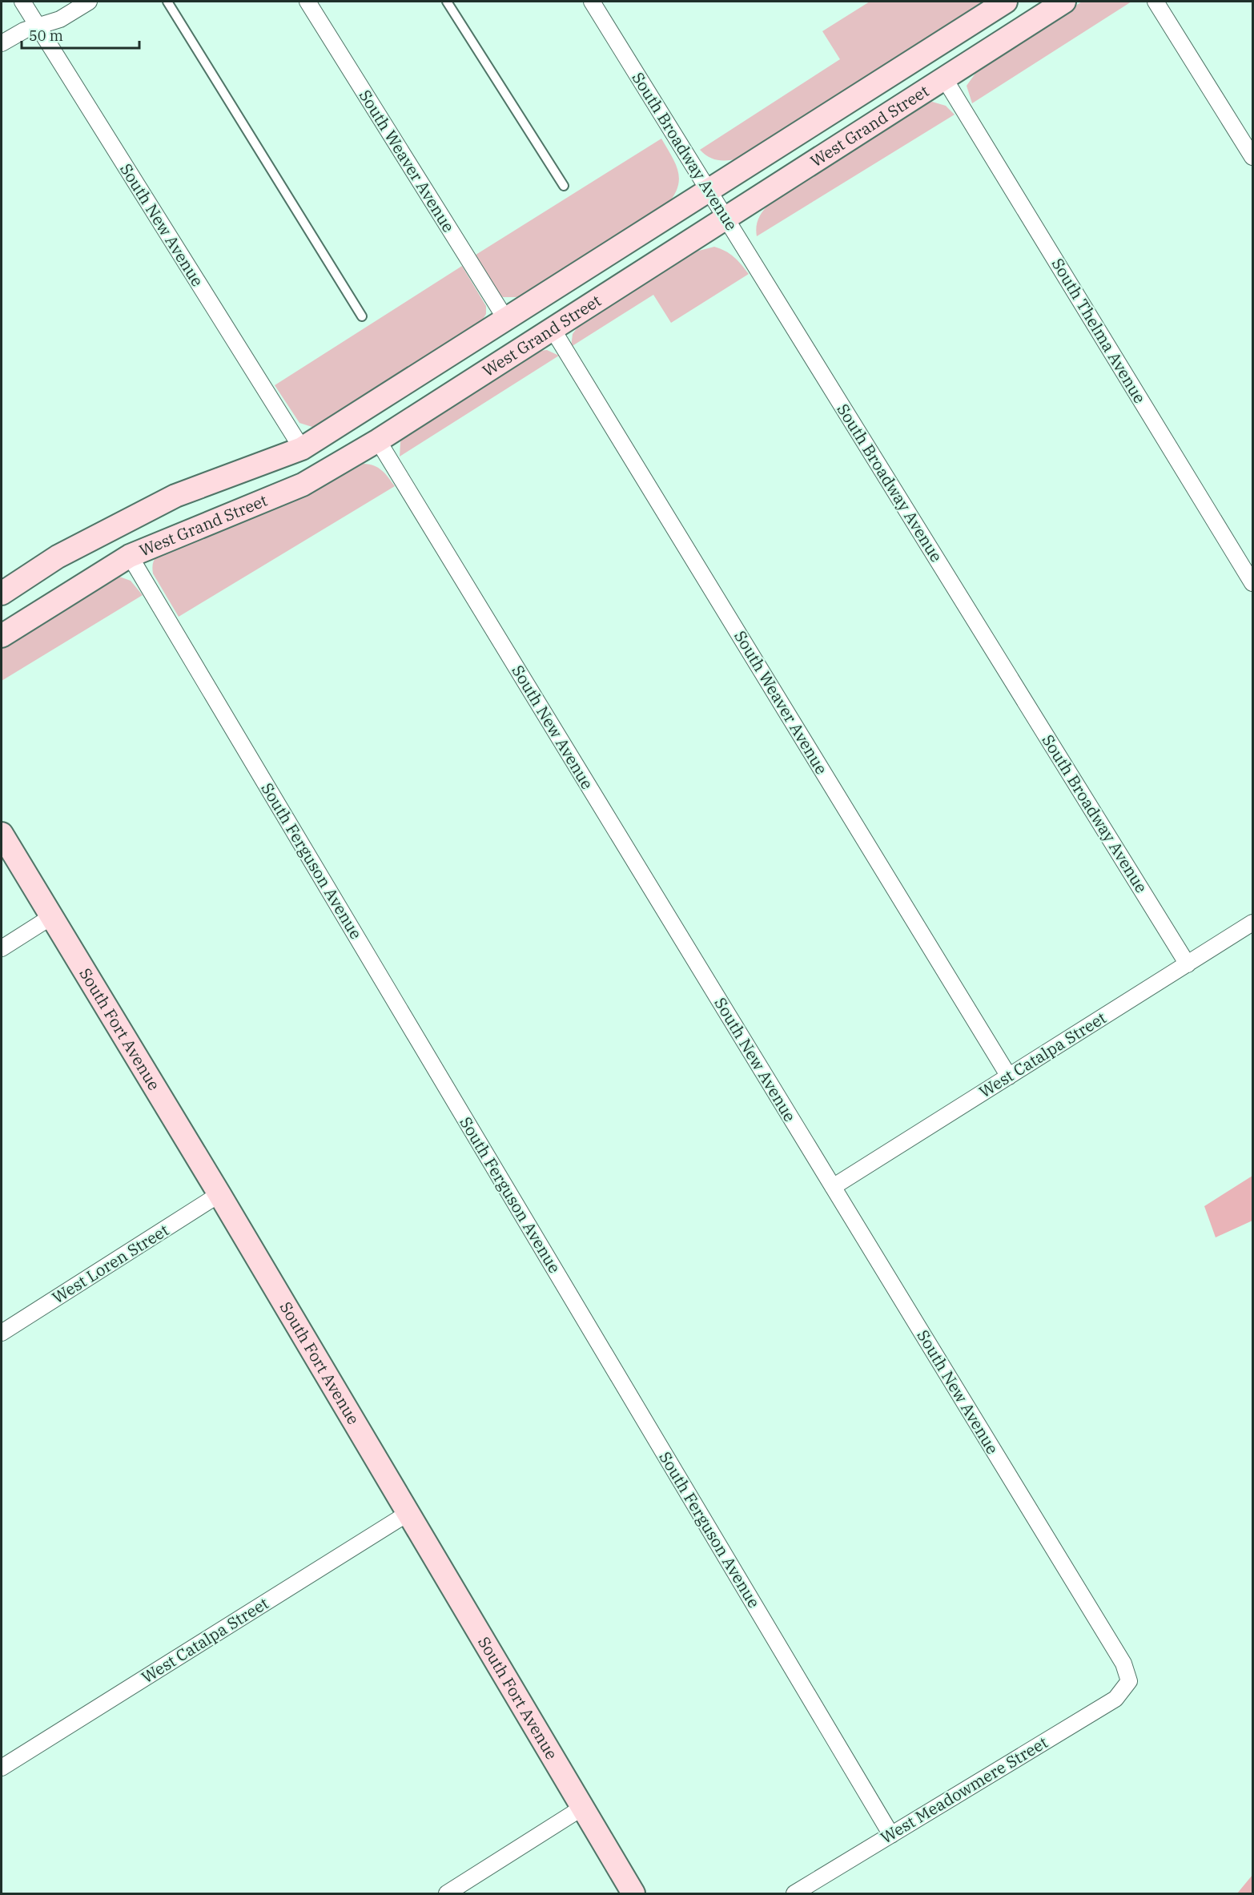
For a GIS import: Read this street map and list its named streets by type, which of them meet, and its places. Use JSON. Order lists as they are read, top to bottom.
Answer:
{
  "streets": {
    "main road": ["West Grand Street", "South Fort Avenue"],
    "street": [
      "South Broadway Avenue",
      "South Weaver Avenue",
      "South New Avenue",
      "South Thelma Avenue",
      "South Ferguson Avenue",
      "West Catalpa Street",
      "West Loren Street",
      "West Meadowmere Street"
    ]
  },
  "crossings": [
    ["West Grand Street", "South Broadway Avenue"],
    ["West Grand Street", "South Weaver Avenue"],
    ["West Grand Street", "South New Avenue"],
    ["West Grand Street", "South Thelma Avenue"],
    ["West Grand Street", "South Ferguson Avenue"],
    ["South Broadway Avenue", "West Catalpa Street"],
    ["South Weaver Avenue", "West Catalpa Street"],
    ["South New Avenue", "West Catalpa Street"],
    ["South New Avenue", "West Meadowmere Street"],
    ["South Ferguson Avenue", "West Meadowmere Street"],
    ["South Fort Avenue", "West Catalpa Street"],
    ["South Fort Avenue", "West Loren Street"]
  ],
  "scale_bar": "50 m"
}
